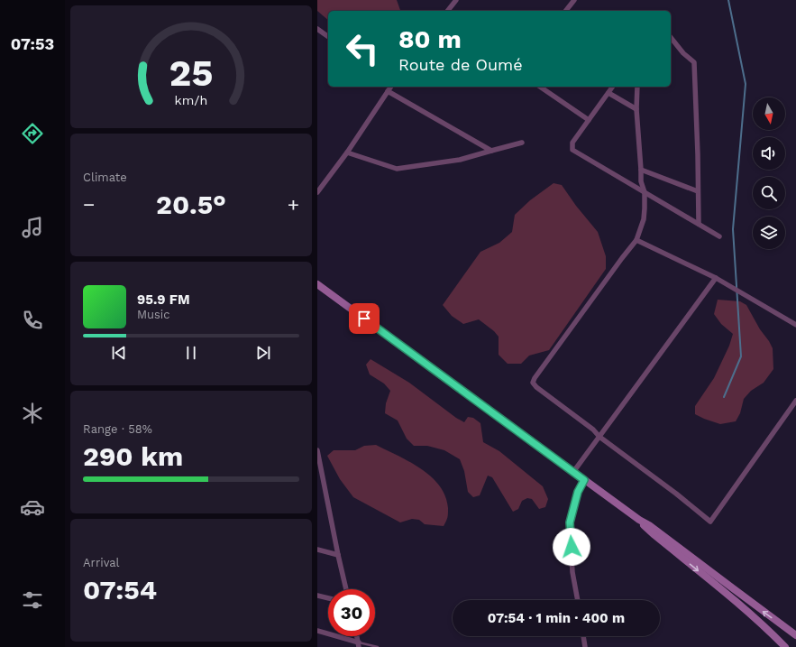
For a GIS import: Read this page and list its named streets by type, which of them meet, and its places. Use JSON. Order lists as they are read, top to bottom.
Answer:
{
  "north": "bottom",
  "page": {
    "tabs": "07:53",
    "turn": ["80 m", "Route de Oumé"],
    "tile": [
      "Climate",
      ["Range · 58%", "290 km"],
      ["Arrival", "07:54"]
    ],
    "heat": ["−", "20.5°", "+"],
    "song": ["95.9 FM", "Music"],
    "limit": "30",
    "trip": "07:54 · 1 min · 400 m",
    "gauge": ["25", "km/h"]
  }
}
